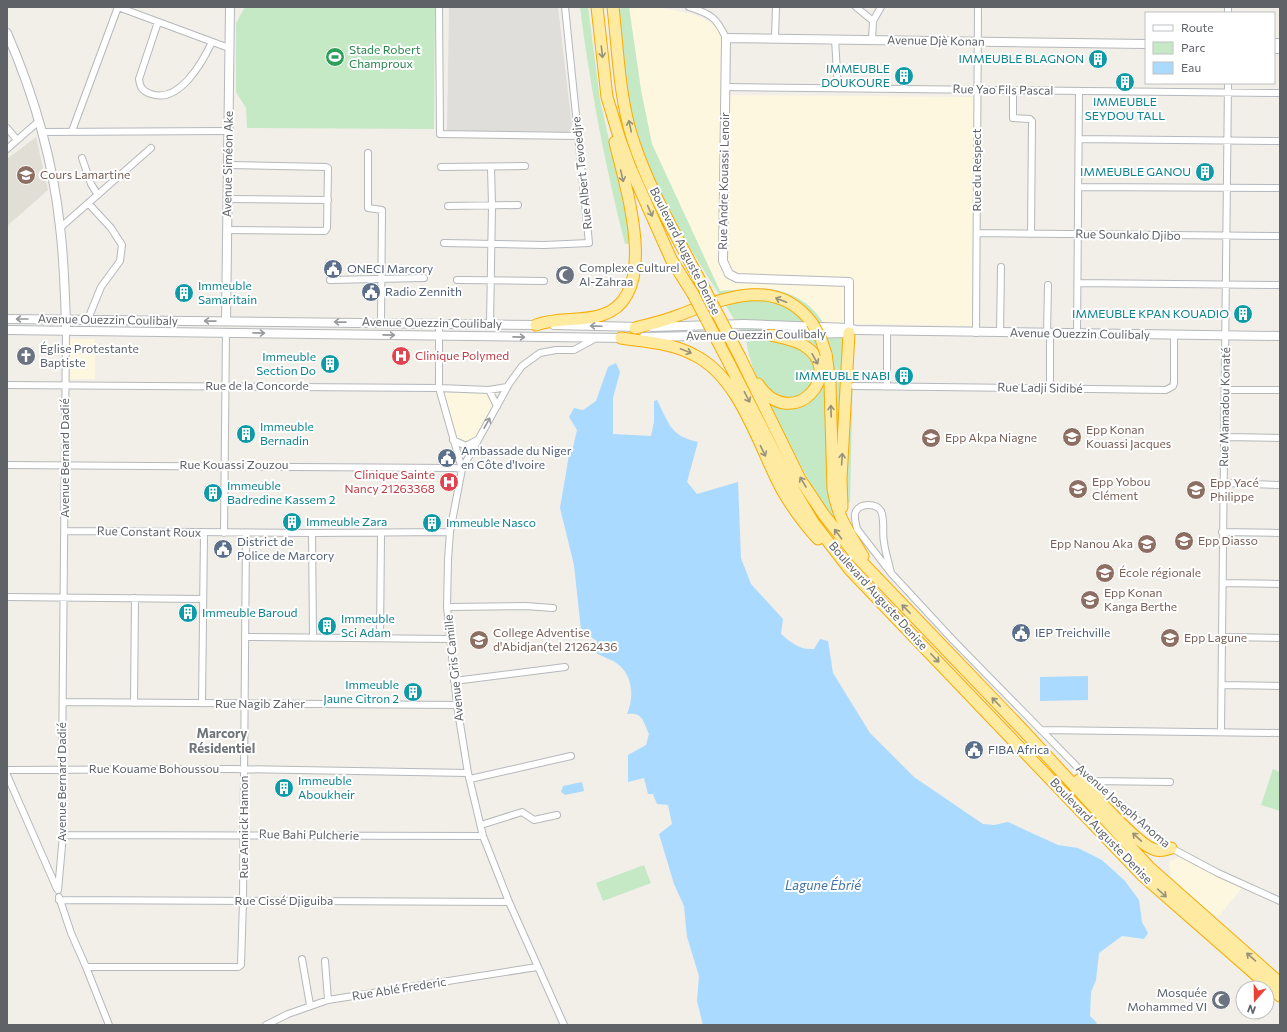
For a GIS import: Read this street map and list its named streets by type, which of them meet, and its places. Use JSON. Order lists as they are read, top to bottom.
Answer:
{
  "streets": {
    "highway": ["Boulevard Auguste Denise"],
    "street": [
      "Avenue Djè Konan",
      "Rue Yao Fils Pascal",
      "Avenue Siméon Ake",
      "Rue du Respect",
      "Rue Albert Tevoedjre",
      "Rue Andre Kouassi Lenoir",
      "Rue Sounkalo Djibo",
      "Avenue Ouezzin Coulibaly",
      "Rue de la Concorde",
      "Rue Ladji Sidibé",
      "Rue Mamadou Konaté",
      "Avenue Bernard Dadié",
      "Rue Kouassi Zouzou",
      "Rue Constant Roux",
      "Avenue Gris Camille",
      "Rue Nagib Zaher",
      "Rue Kouame Bohoussou",
      "Avenue Joseph Anoma",
      "Rue Annick Hamon",
      "Rue Bahi Pulcherie",
      "Rue Cissé Djiguiba",
      "Rue Ablé Frederic"
    ]
  },
  "crossings": [
    ["Avenue Djè Konan", "Rue du Respect"],
    ["Avenue Djè Konan", "Rue Andre Kouassi Lenoir"],
    ["Rue Yao Fils Pascal", "Rue du Respect"],
    ["Rue Yao Fils Pascal", "Rue Andre Kouassi Lenoir"],
    ["Rue Yao Fils Pascal", "Rue Mamadou Konaté"],
    ["Avenue Siméon Ake", "Avenue Ouezzin Coulibaly"],
    ["Rue du Respect", "Rue Sounkalo Djibo"],
    ["Rue du Respect", "Avenue Ouezzin Coulibaly"],
    ["Rue Andre Kouassi Lenoir", "Avenue Ouezzin Coulibaly"],
    ["Rue Sounkalo Djibo", "Rue Mamadou Konaté"],
    ["Avenue Ouezzin Coulibaly", "Rue Ladji Sidibé"],
    ["Avenue Ouezzin Coulibaly", "Rue Mamadou Konaté"],
    ["Avenue Ouezzin Coulibaly", "Avenue Bernard Dadié"],
    ["Avenue Ouezzin Coulibaly", "Avenue Gris Camille"],
    ["Rue de la Concorde", "Avenue Bernard Dadié"],
    ["Rue de la Concorde", "Avenue Gris Camille"],
    ["Avenue Bernard Dadié", "Rue Kouassi Zouzou"],
    ["Avenue Bernard Dadié", "Rue Constant Roux"],
    ["Avenue Bernard Dadié", "Rue Nagib Zaher"],
    ["Avenue Bernard Dadié", "Rue Kouame Bohoussou"],
    ["Avenue Bernard Dadié", "Rue Bahi Pulcherie"],
    ["Rue Kouassi Zouzou", "Avenue Gris Camille"],
    ["Rue Constant Roux", "Avenue Gris Camille"],
    ["Rue Constant Roux", "Rue Annick Hamon"],
    ["Avenue Gris Camille", "Rue Nagib Zaher"],
    ["Avenue Gris Camille", "Rue Kouame Bohoussou"],
    ["Avenue Gris Camille", "Rue Bahi Pulcherie"],
    ["Avenue Gris Camille", "Rue Cissé Djiguiba"],
    ["Avenue Gris Camille", "Rue Ablé Frederic"],
    ["Rue Nagib Zaher", "Rue Annick Hamon"],
    ["Rue Kouame Bohoussou", "Rue Annick Hamon"],
    ["Rue Annick Hamon", "Rue Bahi Pulcherie"],
    ["Rue Annick Hamon", "Rue Cissé Djiguiba"]
  ],
  "districts": ["Marcory Résidentiel"],
  "water": ["Lagune Ébrié"],
  "places": {
    "sports": ["Stade Robert Champroux"],
    "building": [
      "IMMEUBLE BLAGNON",
      "IMMEUBLE DOUKOURE",
      "IMMEUBLE SEYDOU TALL",
      "IMMEUBLE GANOU",
      "Immeuble Samaritain",
      "IMMEUBLE KPAN KOUADIO",
      "Immeuble Section Do",
      "IMMEUBLE NABI",
      "Immeuble Bernadin",
      "Immeuble Badredine Kassem 2",
      "Immeuble Zara",
      "Immeuble Nasco",
      "Immeuble Baroud",
      "Immeuble Sci Adam",
      "Immeuble Jaune Citron 2",
      "Immeuble Aboukheir"
    ],
    "school or university": [
      "Cours Lamartine",
      "Epp Konan Kouassi Jacques",
      "Epp Akpa Niagne",
      "Epp Yobou Clément",
      "Epp Yacé Philippe",
      "Epp Diasso",
      "Epp Nanou Aka",
      "École régionale",
      "Epp Konan Kanga Berthe",
      "Epp Lagune",
      "College Adventise d'Abidjan(tel 21262436"
    ],
    "public building": [
      "ONECI Marcory",
      "Radio Zennith",
      "Ambassade du Niger en Côte d'Ivoire",
      "District de Police de Marcory",
      "IEP Treichville",
      "FIBA Africa"
    ],
    "mosque": ["Complexe Culturel Al-Zahraa", "Mosquée Mohammed VI"],
    "church": ["Église Protestante Baptiste"],
    "hospital": ["Clinique Polymed", "Clinique Sainte Nancy 21263368"]
  },
  "legend": ["Route", "Parc", "Eau"],
  "north": "bottom"
}
